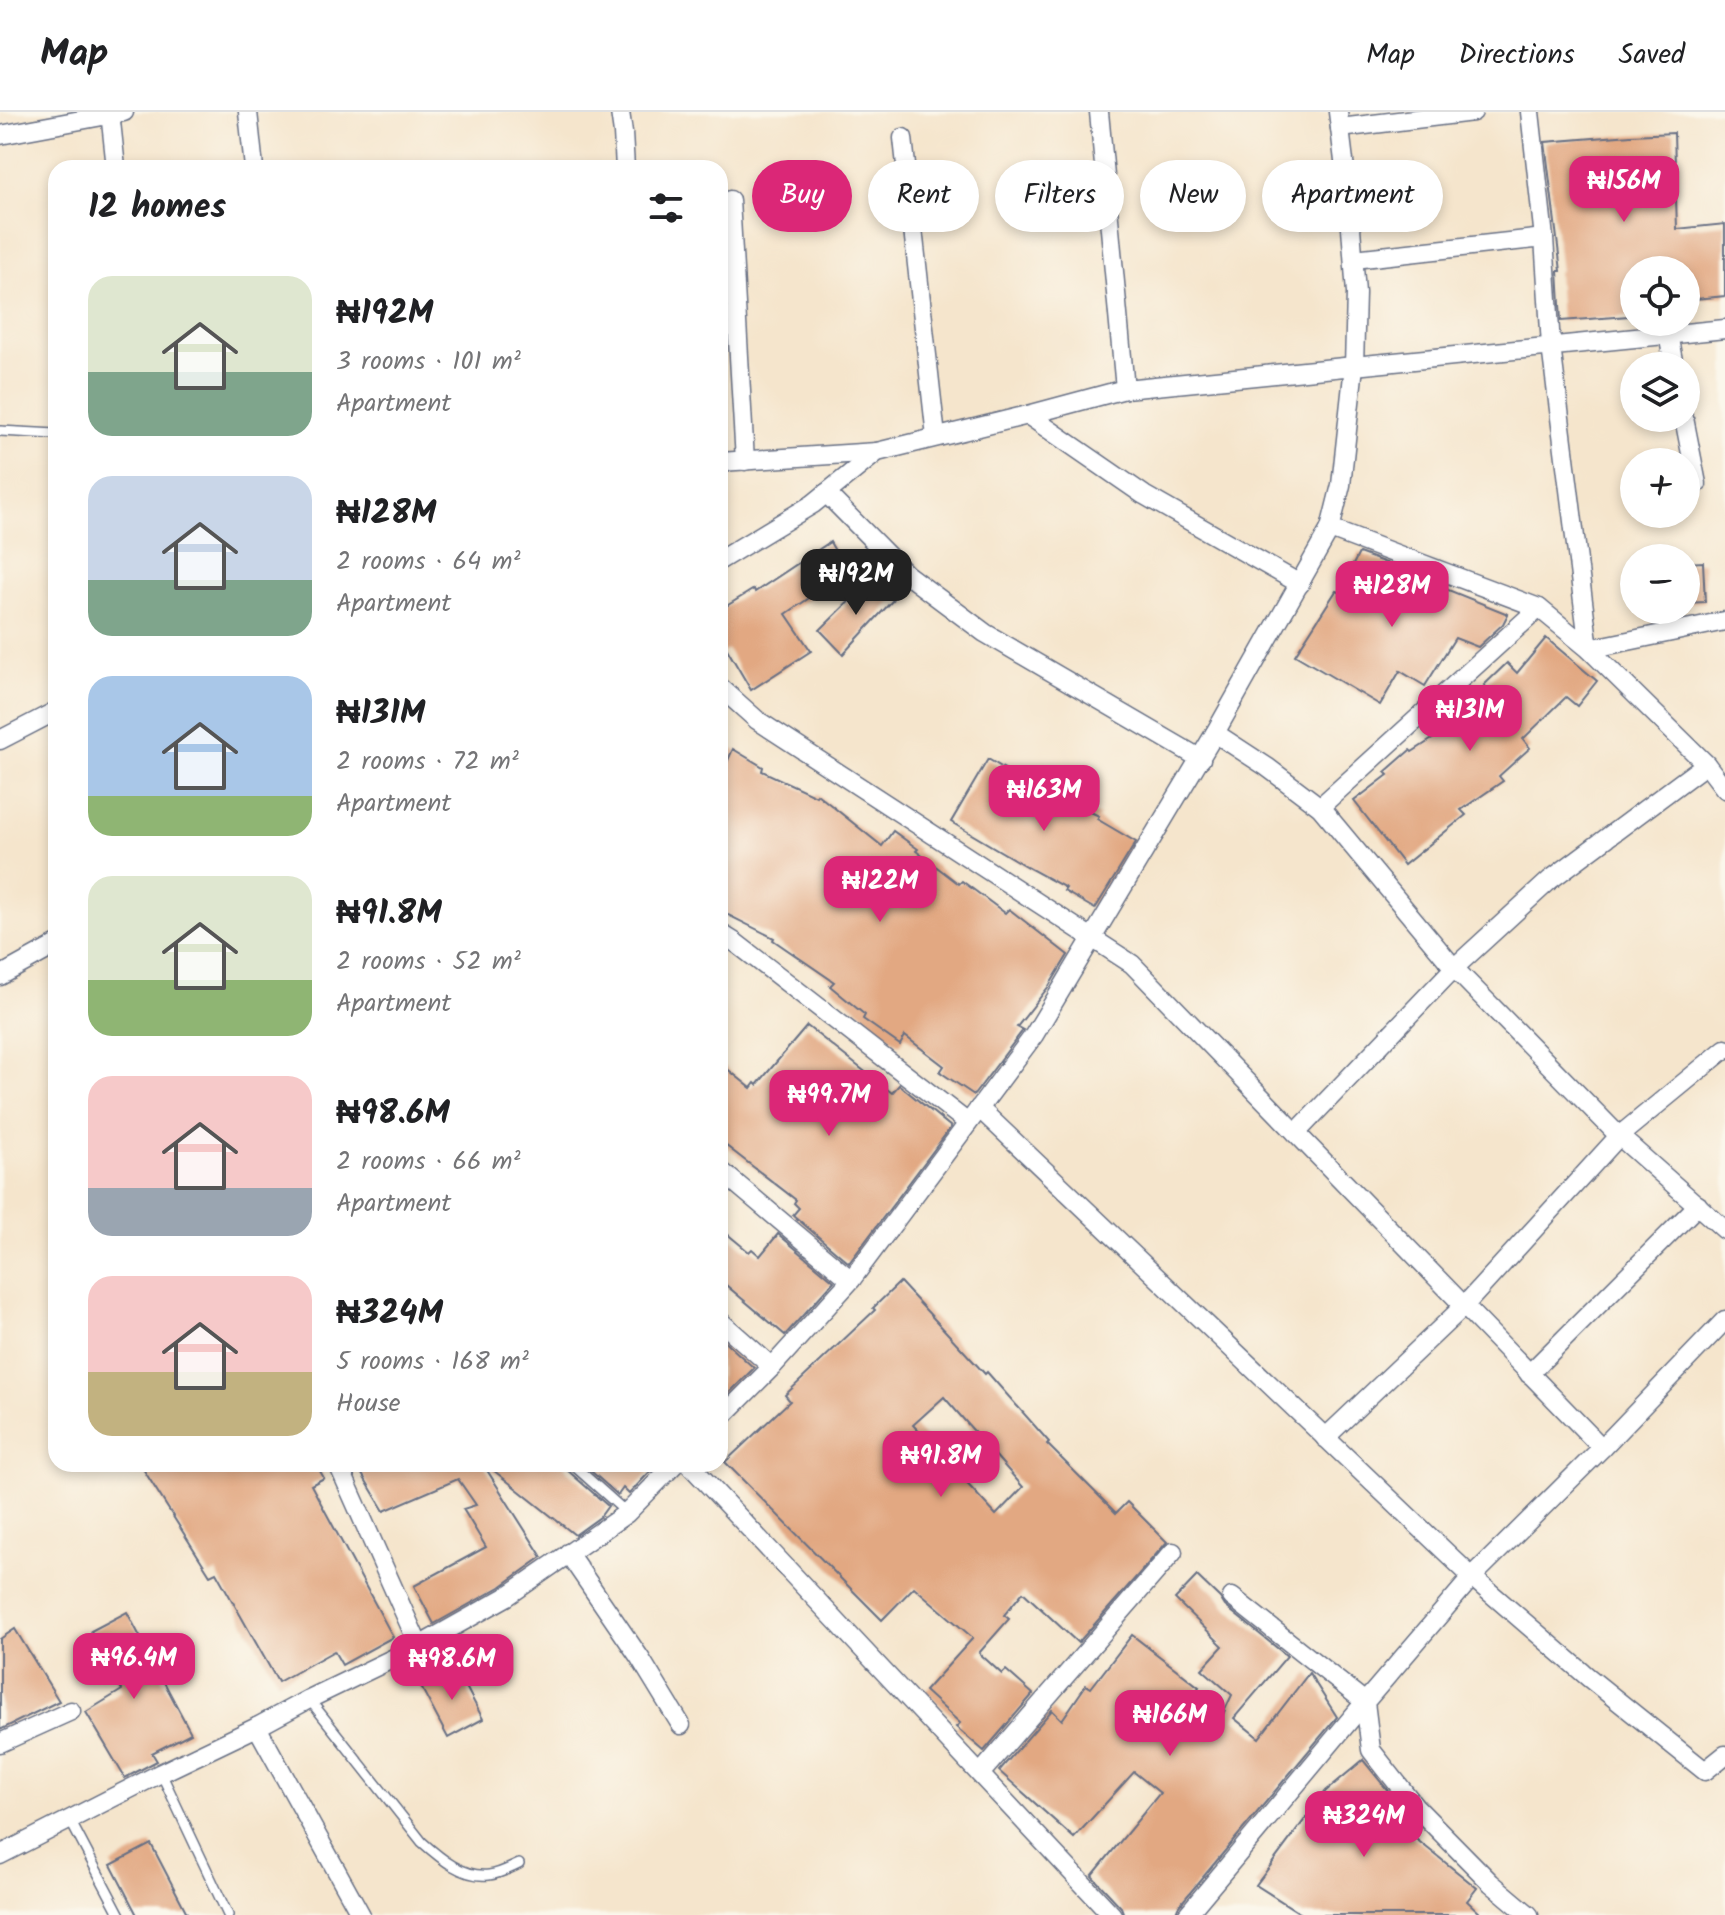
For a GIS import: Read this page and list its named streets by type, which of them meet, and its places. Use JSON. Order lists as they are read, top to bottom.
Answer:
{
  "page": {
    "header": "Map",
    "nav": ["Map", "Directions", "Saved"],
    "price": [
      "₦156M",
      "₦192M",
      "₦128M",
      "₦131M",
      "₦163M",
      "₦122M",
      "₦99.7M",
      "₦91.8M",
      "₦96.4M",
      "₦98.6M",
      "₦166M",
      "₦324M"
    ],
    "chip": [
      "Buy",
      "Rent",
      "Filters",
      "New",
      "Apartment"
    ],
    "heading": "12 homes",
    "map_buttons": ["+", "−"],
    "list": [
      {
        "name": "₦192M",
        "note": "3 rooms · 101 m² · Apartment"
      },
      {
        "name": "₦128M",
        "note": "2 rooms · 64 m² · Apartment"
      },
      {
        "name": "₦131M",
        "note": "2 rooms · 72 m² · Apartment"
      },
      {
        "name": "₦91.8M",
        "note": "2 rooms · 52 m² · Apartment"
      },
      {
        "name": "₦98.6M",
        "note": "2 rooms · 66 m² · Apartment"
      },
      {
        "name": "₦324M",
        "note": "5 rooms · 168 m² · House"
      }
    ]
  }
}
